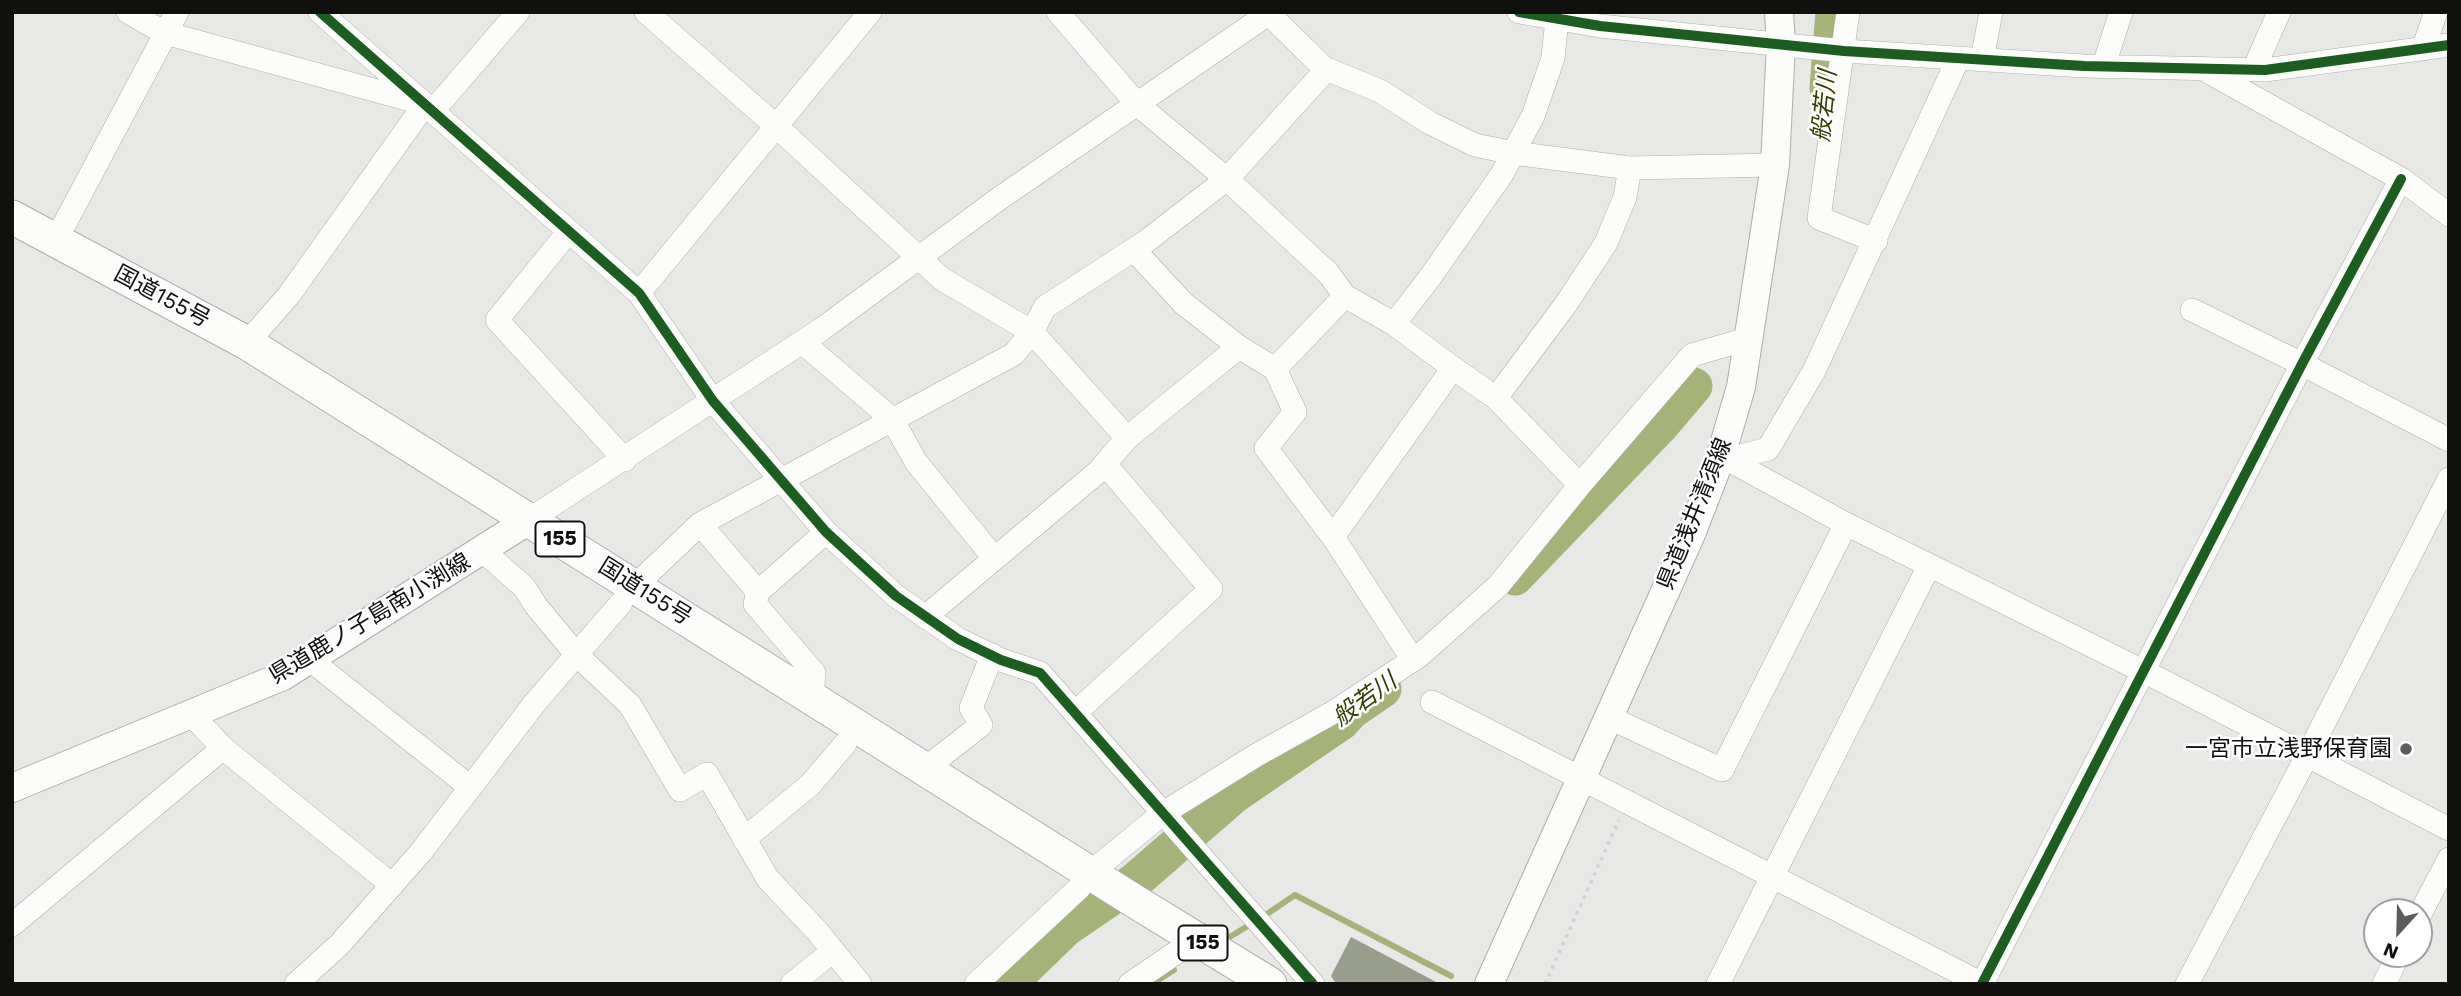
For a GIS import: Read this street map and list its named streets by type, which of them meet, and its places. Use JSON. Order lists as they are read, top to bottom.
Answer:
{
  "streets": {
    "highway": ["国道155号", "155"],
    "main road": ["県道浅井清須線", "県道鹿ノ子島南小渕線"]
  },
  "crossings": [
    ["国道155号", "県道鹿ノ子島南小渕線"]
  ],
  "water": ["般若川"],
  "places": ["一宮市立浅野保育園"],
  "north": "bottom"
}
